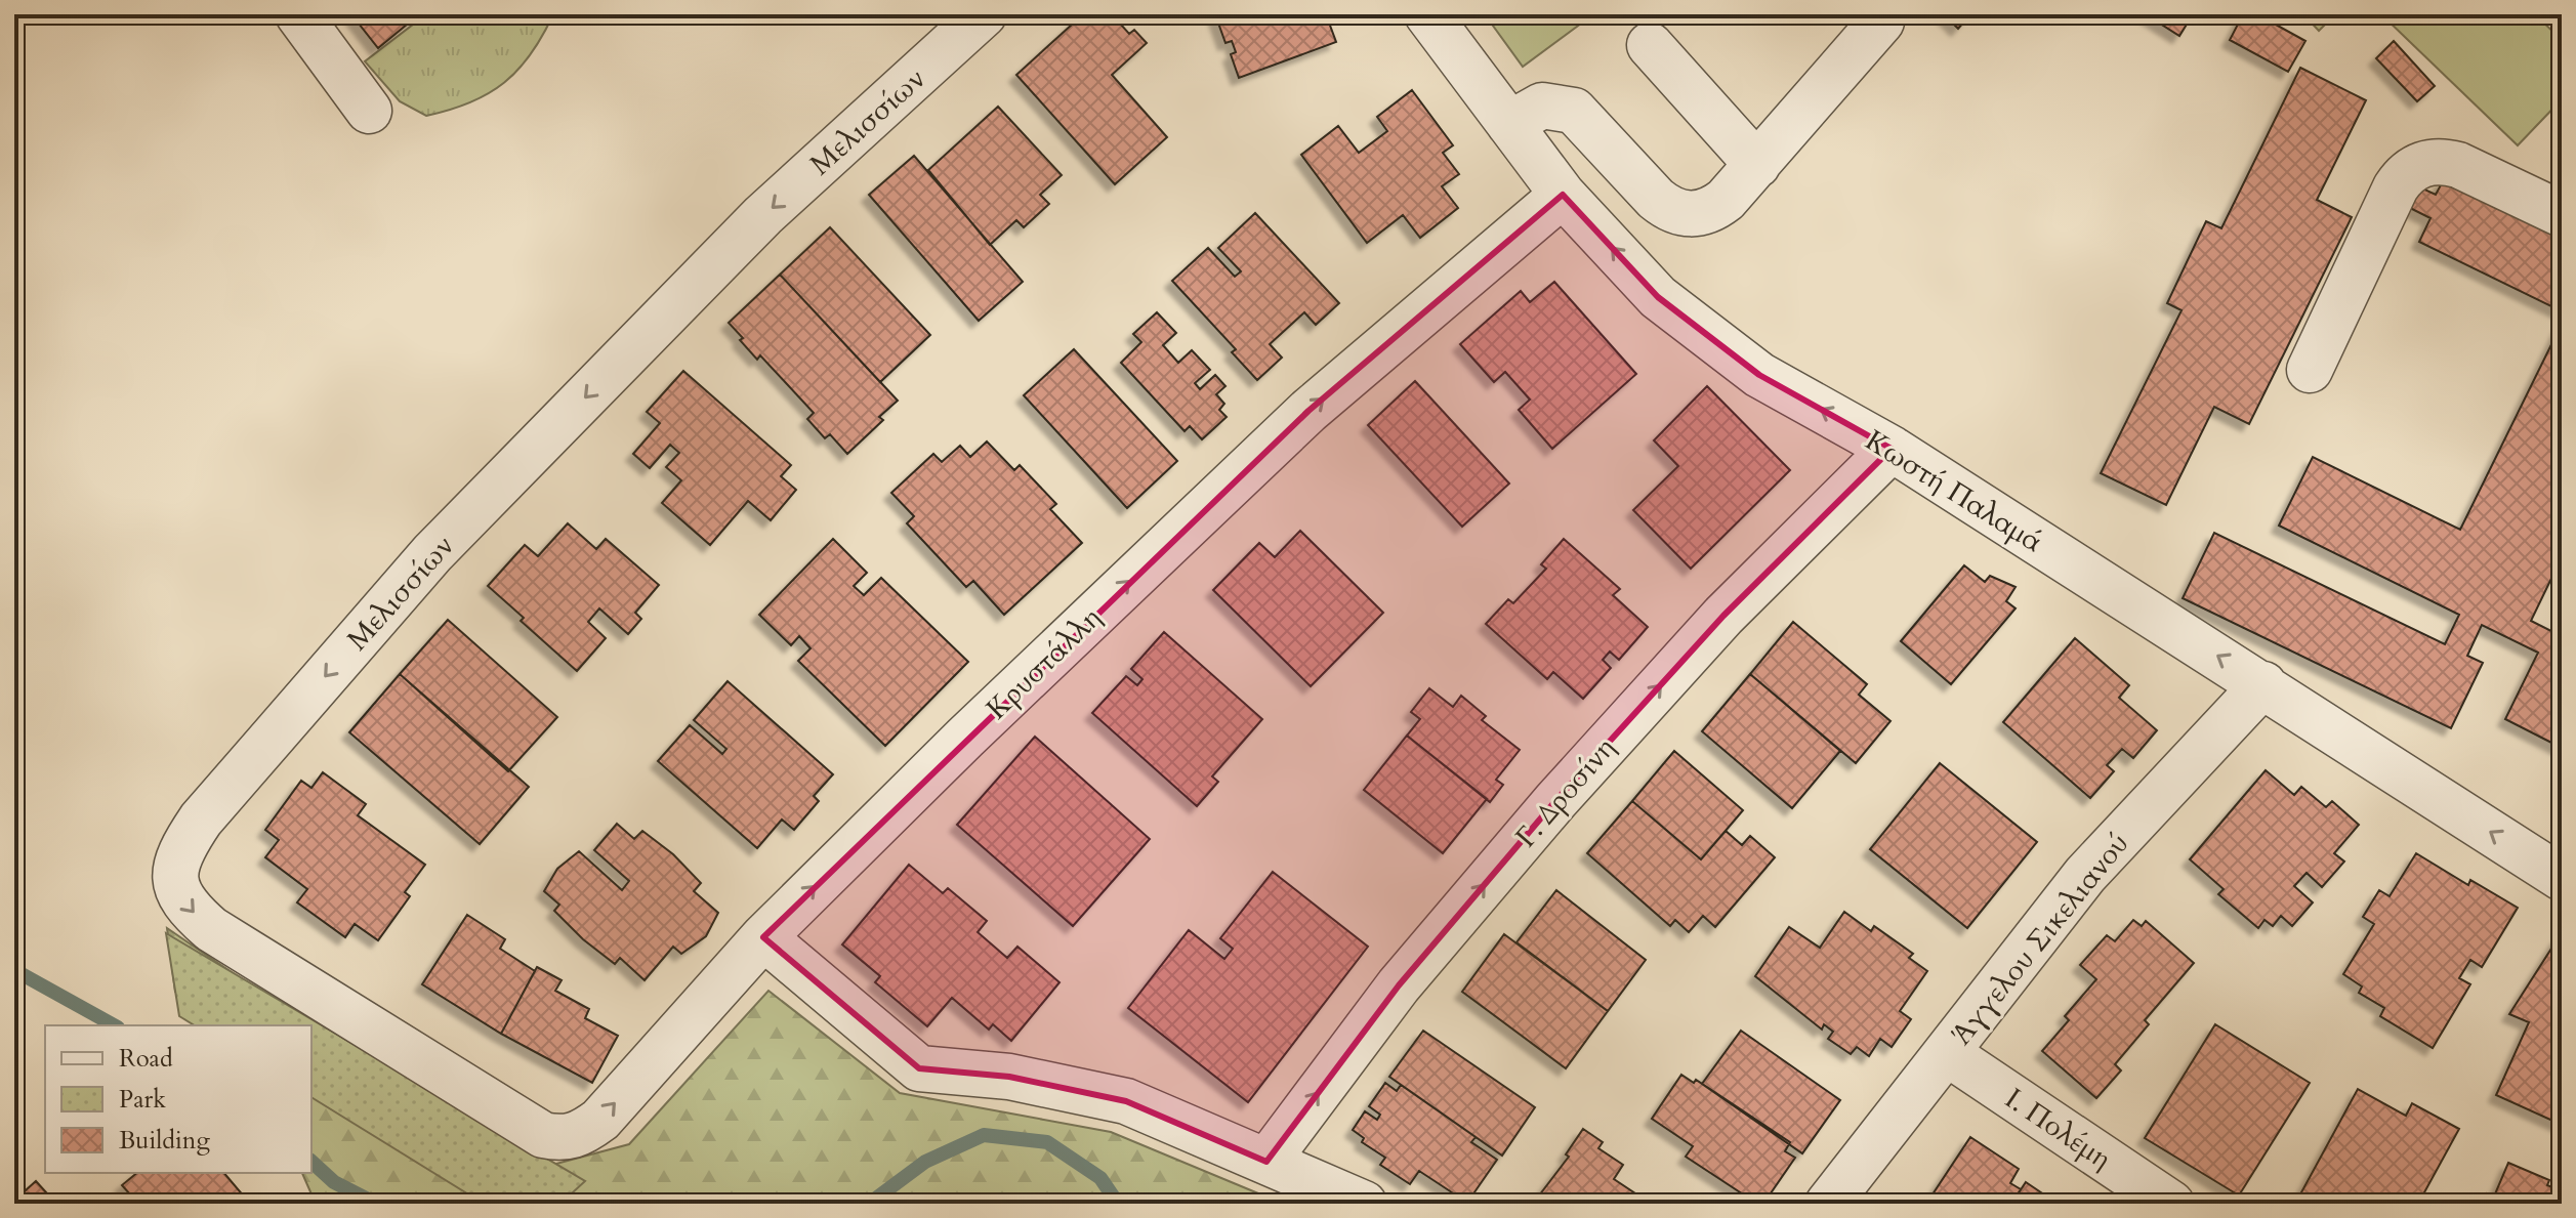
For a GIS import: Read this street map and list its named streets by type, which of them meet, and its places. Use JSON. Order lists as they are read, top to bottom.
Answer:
{
  "streets": {
    "street": [
      "Μελισσίων",
      "Κωστή Παλαμά",
      "Κρυστάλλη",
      "Γ. Δροσίνη",
      "Άγγελου Σικελιανού",
      "Ι. Πολέμη"
    ]
  },
  "crossings": [
    ["Μελισσίων", "Κρυστάλλη"],
    ["Κωστή Παλαμά", "Κρυστάλλη"],
    ["Κωστή Παλαμά", "Γ. Δροσίνη"],
    ["Κωστή Παλαμά", "Άγγελου Σικελιανού"],
    ["Άγγελου Σικελιανού", "Ι. Πολέμη"]
  ],
  "one_way": ["Κωστή Παλαμά", "Κρυστάλλη", "Γ. Δροσίνη"],
  "legend": ["Road", "Park", "Building"]
}
